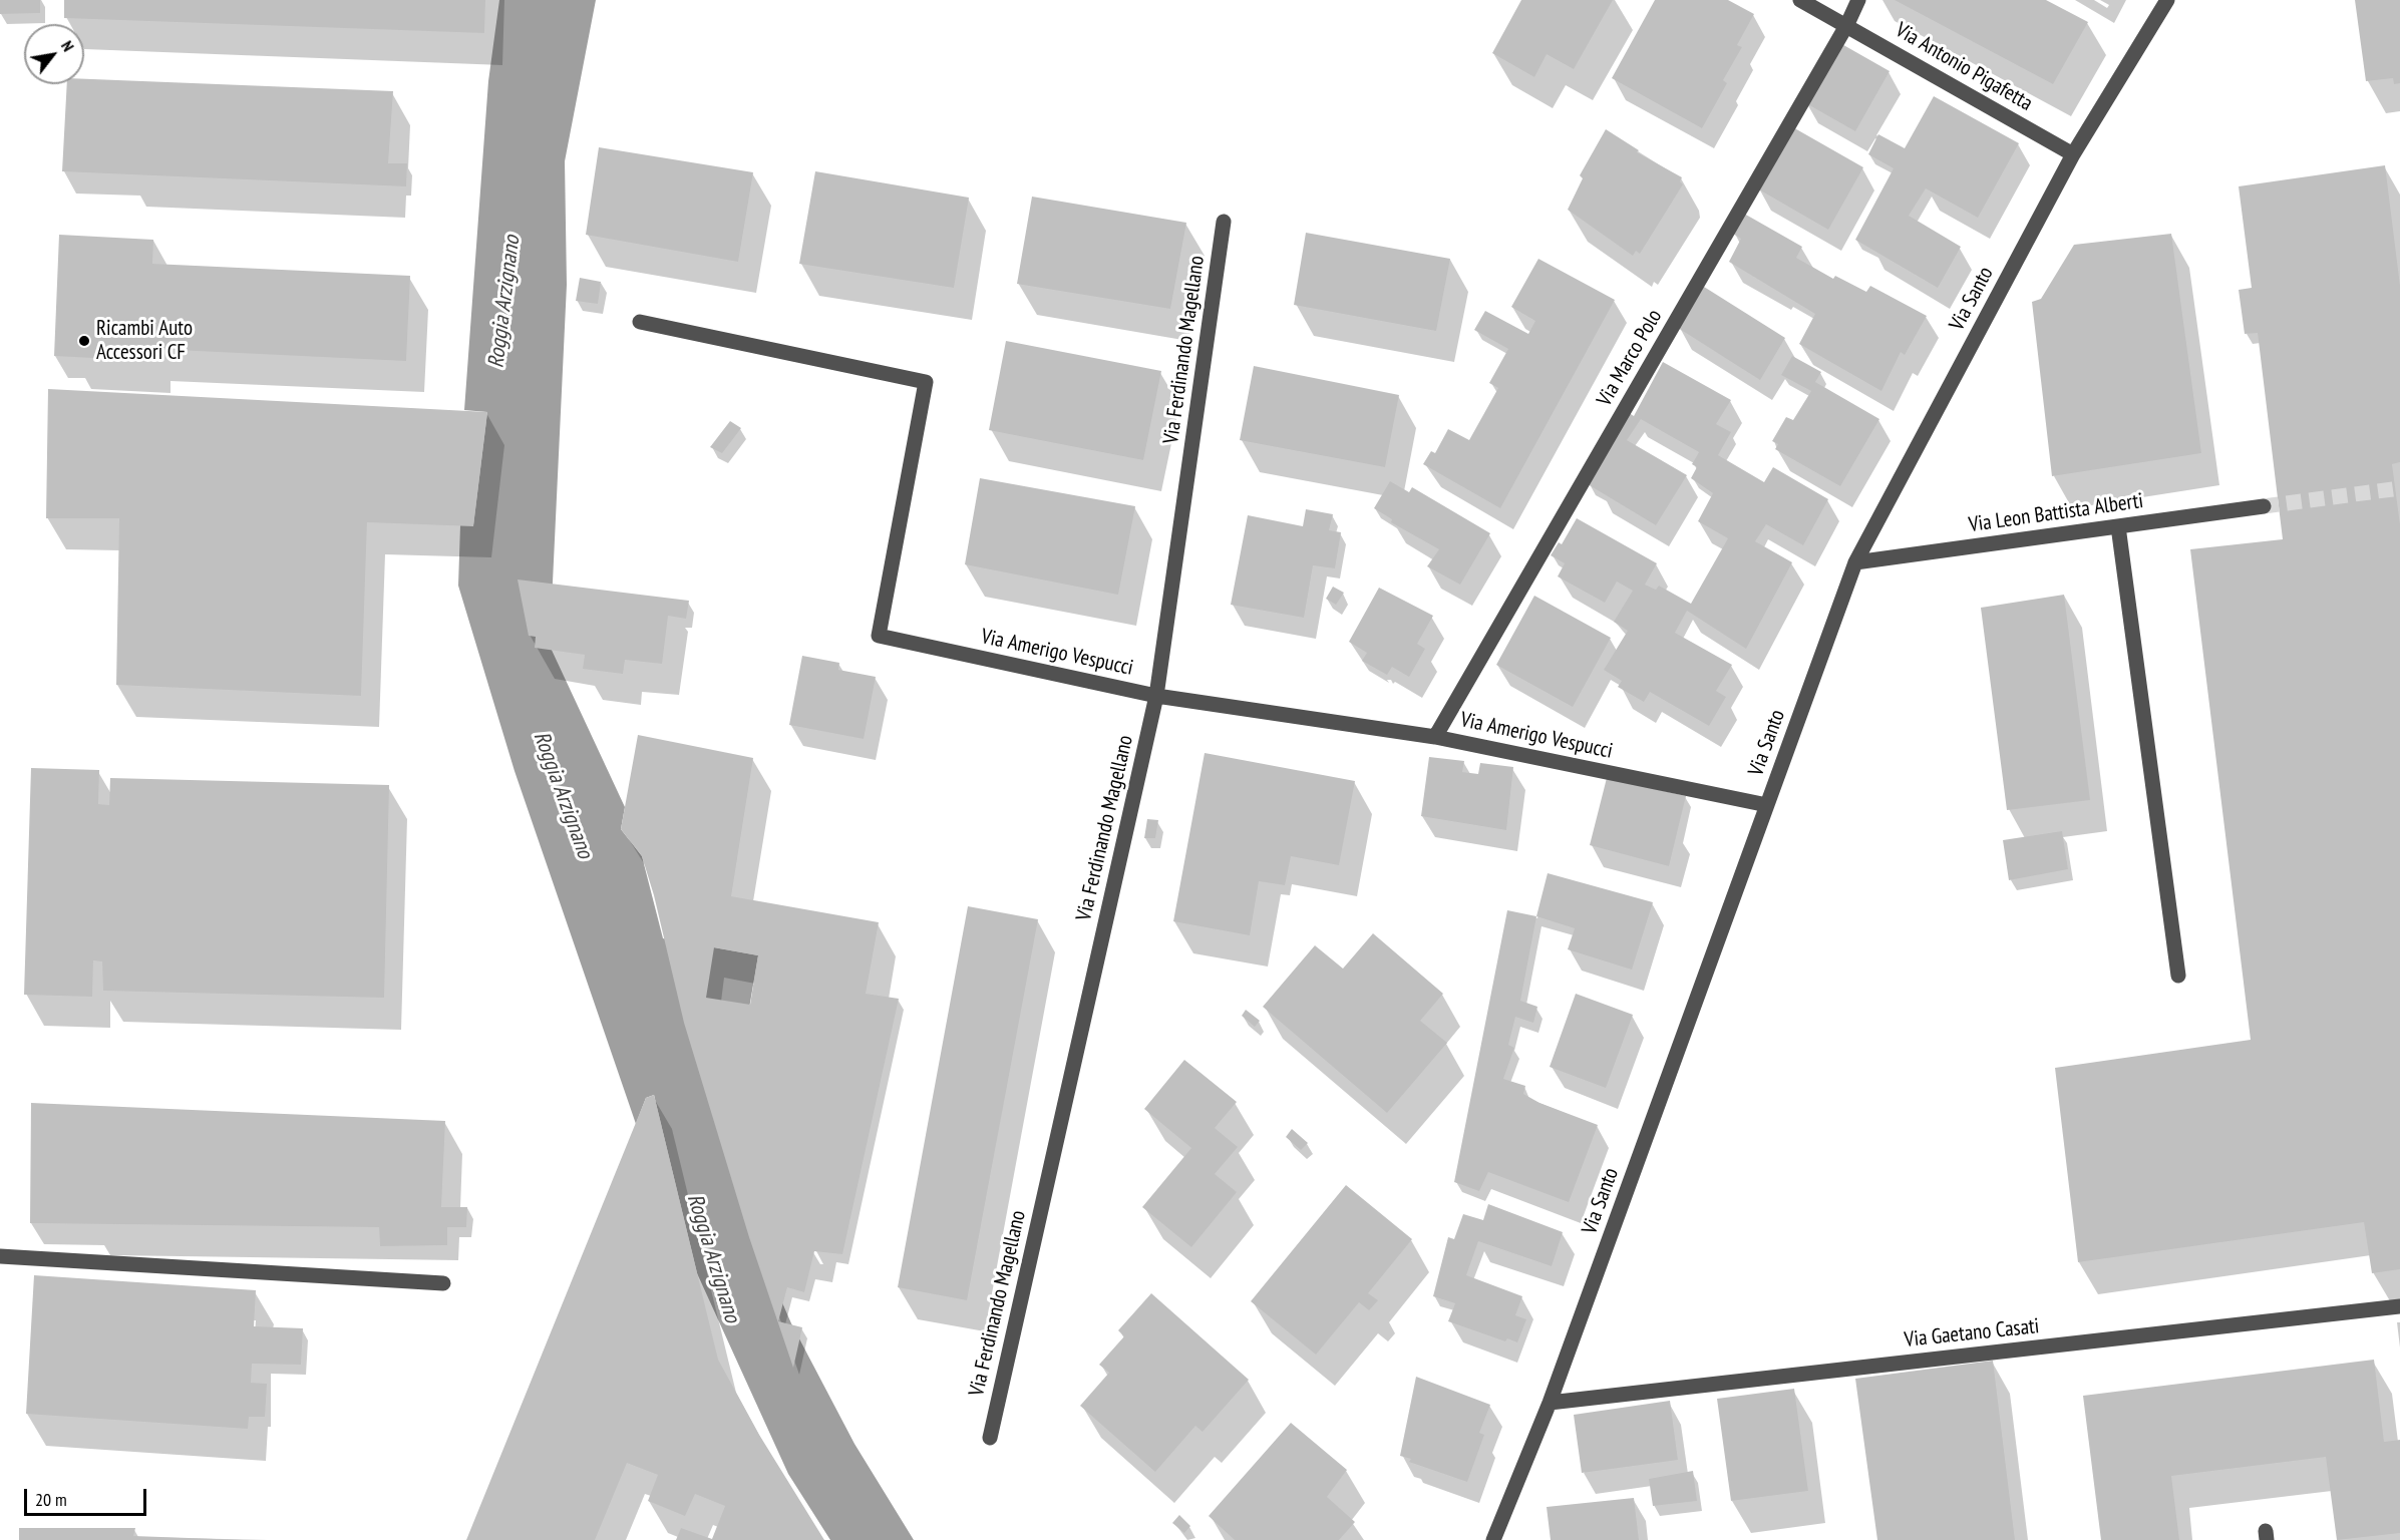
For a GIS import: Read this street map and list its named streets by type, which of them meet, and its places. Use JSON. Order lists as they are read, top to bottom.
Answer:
{
  "streets": {
    "street": [
      "Via Antonio Pigafetta",
      "Via Santo",
      "Via Ferdinando Magellano",
      "Via Marco Polo",
      "Via Leon Battista Alberti",
      "Via Amerigo Vespucci",
      "Via Gaetano Casati"
    ]
  },
  "crossings": [
    ["Via Antonio Pigafetta", "Via Santo"],
    ["Via Antonio Pigafetta", "Via Marco Polo"],
    ["Via Santo", "Via Leon Battista Alberti"],
    ["Via Santo", "Via Amerigo Vespucci"],
    ["Via Santo", "Via Gaetano Casati"],
    ["Via Ferdinando Magellano", "Via Amerigo Vespucci"],
    ["Via Marco Polo", "Via Amerigo Vespucci"]
  ],
  "water": ["Roggia Arzignano"],
  "places": ["Ricambi Auto Accessori CF"],
  "scale_bar": "20 m",
  "north": "top right"
}
